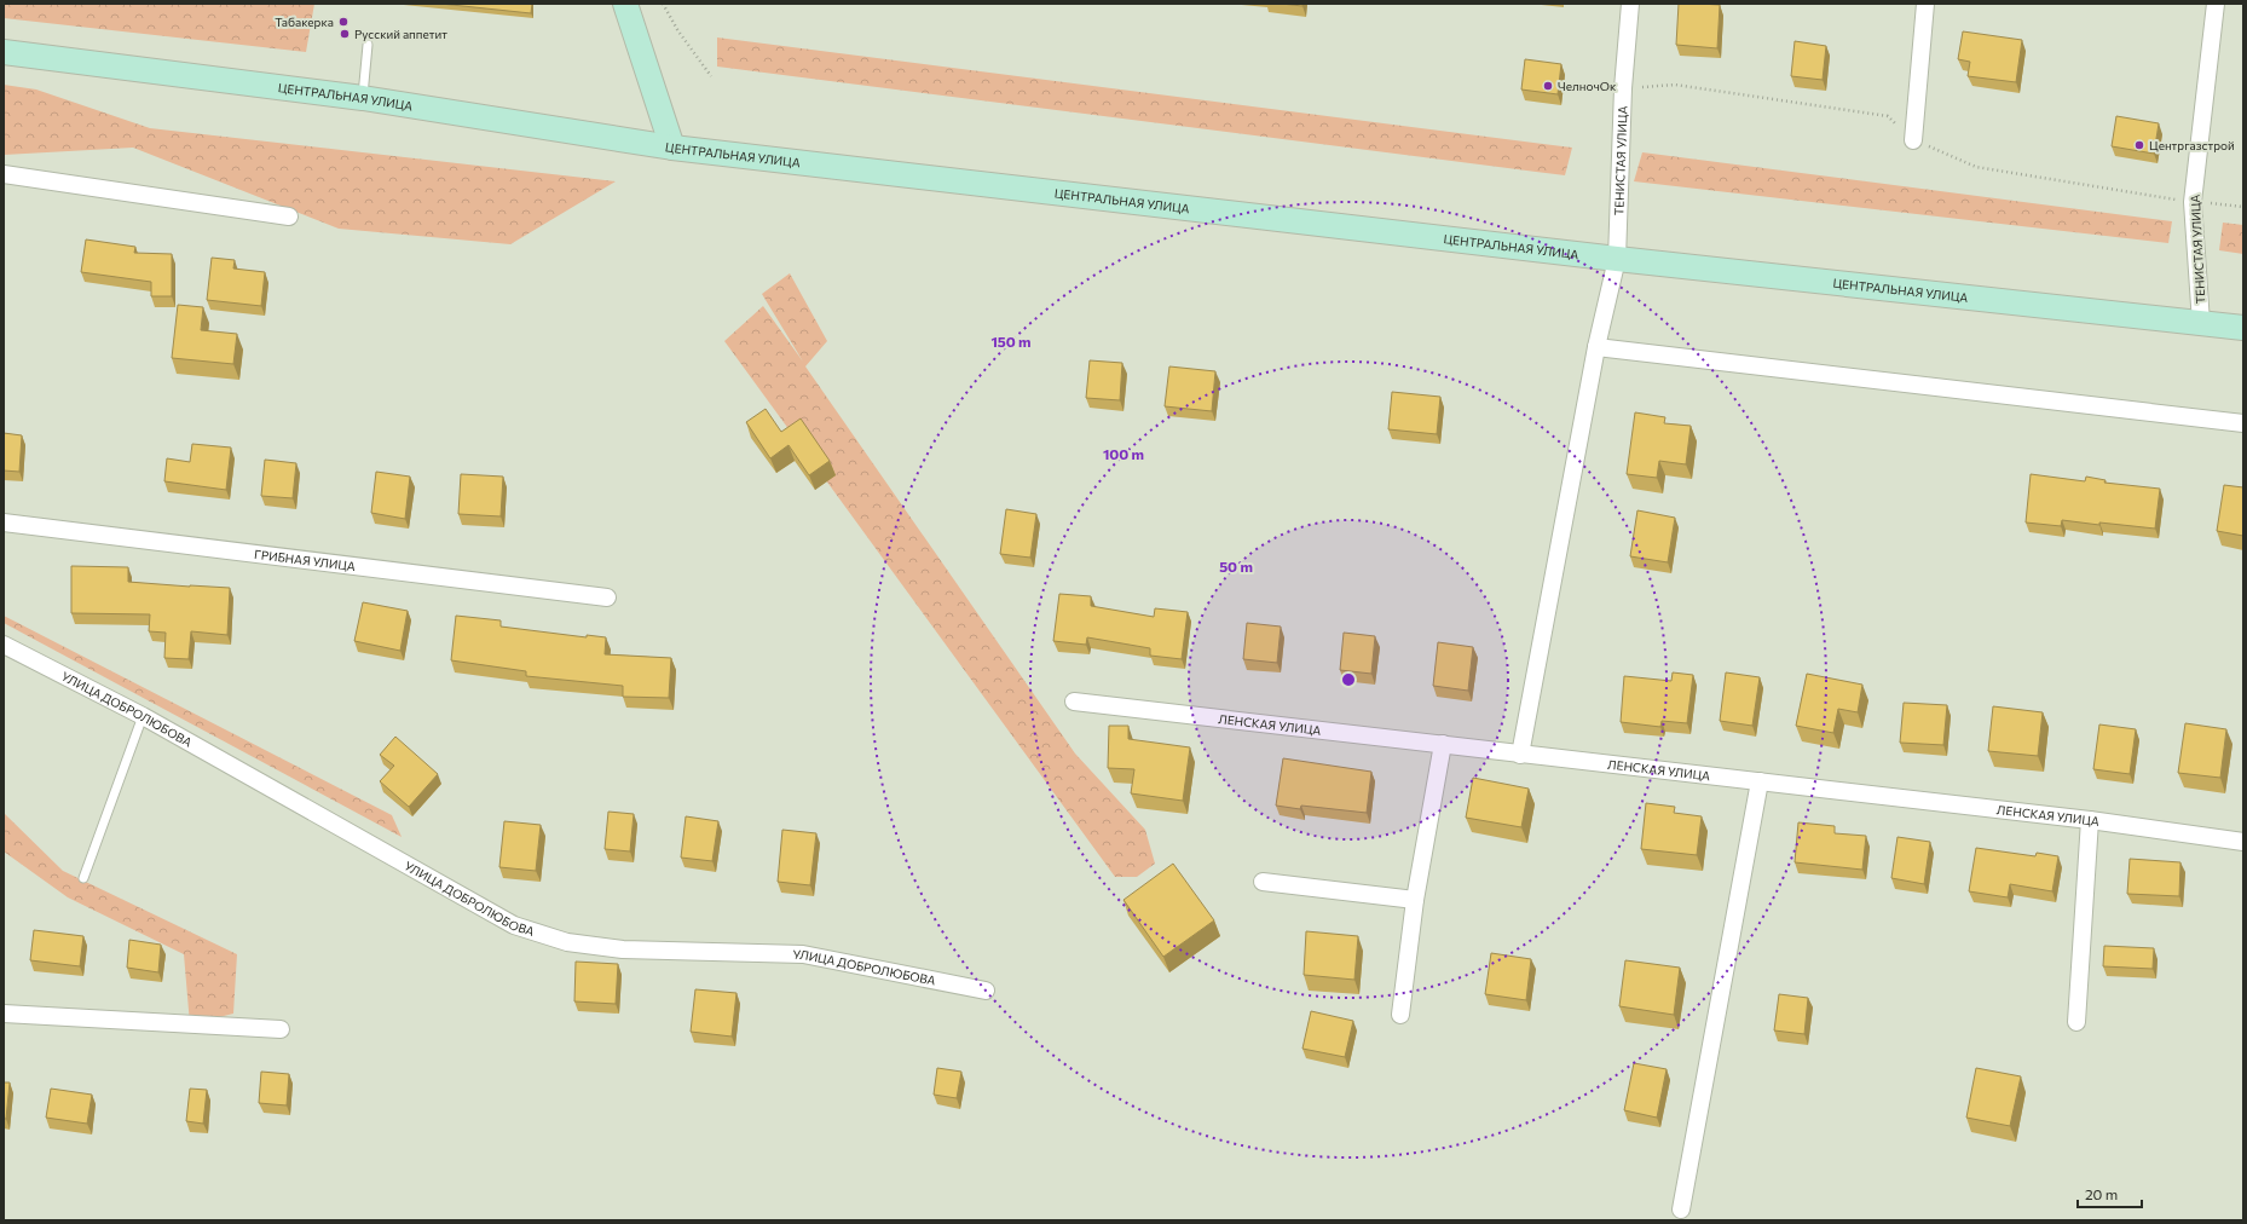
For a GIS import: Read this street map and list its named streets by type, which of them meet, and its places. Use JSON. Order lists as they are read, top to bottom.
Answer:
{
  "streets": {
    "main road": ["ЦЕНТРАЛЬНАЯ УЛИЦА"],
    "street": [
      "ТЕНИСТАЯ УЛИЦА",
      "ГРИБНАЯ УЛИЦА",
      "УЛИЦА ДОБРОЛЮБОВА",
      "ЛЕНСКАЯ УЛИЦА"
    ]
  },
  "crossings": [
    ["ЦЕНТРАЛЬНАЯ УЛИЦА", "ТЕНИСТАЯ УЛИЦА"],
    ["ТЕНИСТАЯ УЛИЦА", "ЛЕНСКАЯ УЛИЦА"]
  ],
  "places": [
    "Табакерка",
    "Русский аппетит",
    "ЧелночОк",
    "Центргазстрой"
  ],
  "scale_bar": "20 m",
  "rings": ["150 m", "100 m", "50 m"]
}
